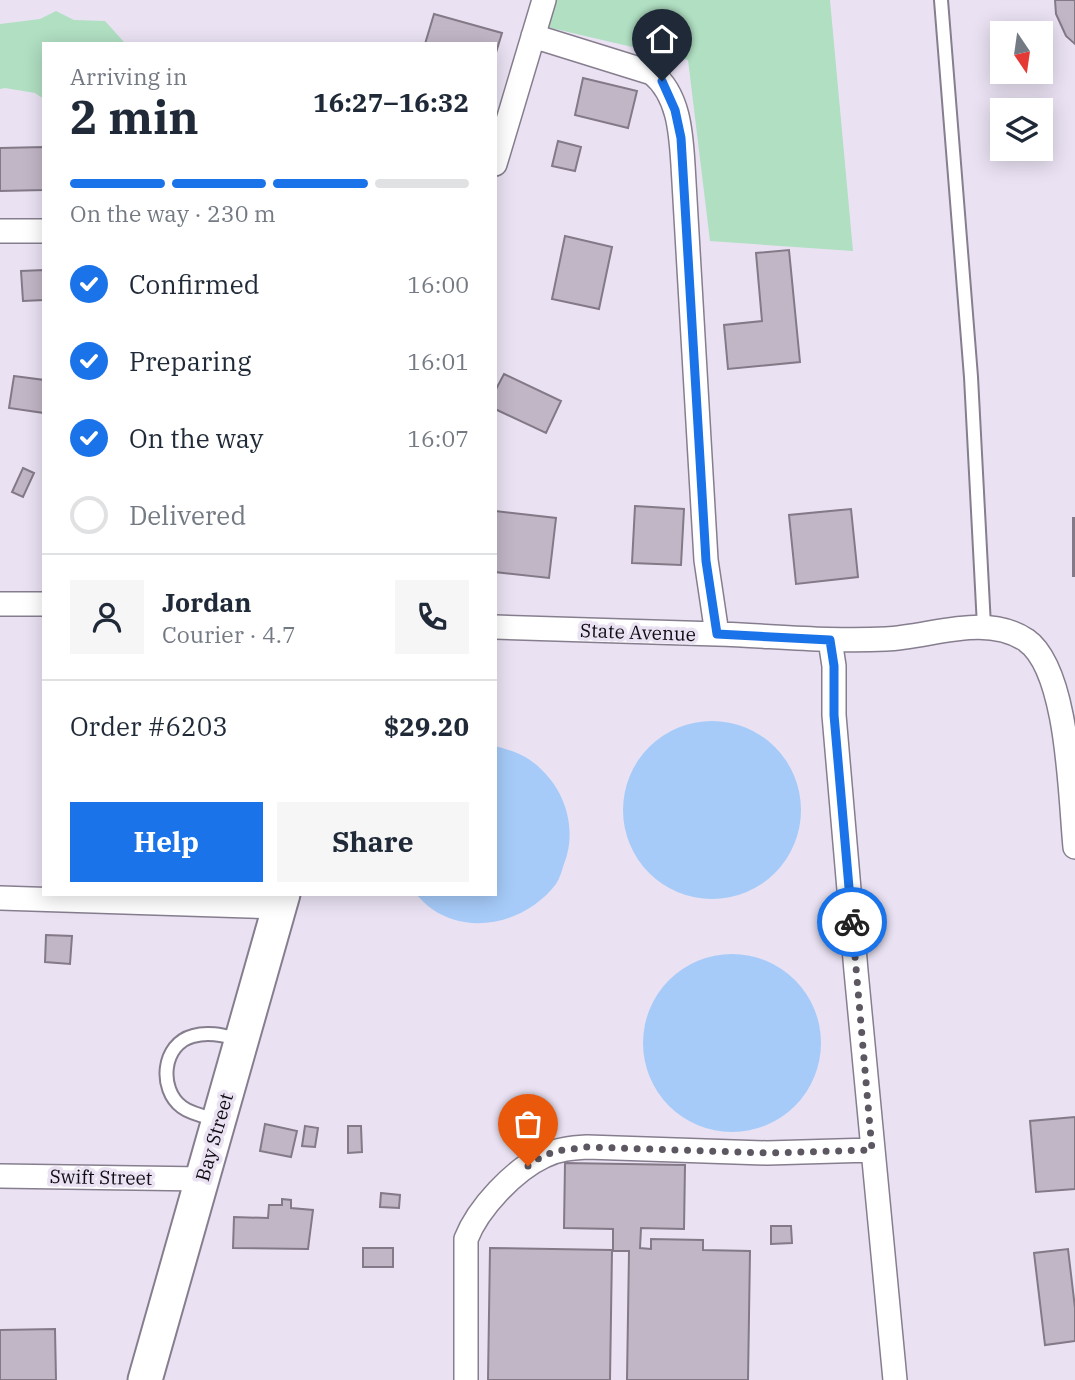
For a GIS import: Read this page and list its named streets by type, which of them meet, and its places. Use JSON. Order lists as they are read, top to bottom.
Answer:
{
  "streets": {
    "main road": ["Bay Street"],
    "street": ["State Avenue", "Swift Street"]
  },
  "crossings": [
    ["Bay Street", "Swift Street"]
  ],
  "north": "bottom",
  "page": {
    "heading": ["2 min", "Arriving in", "16:27–16:32"],
    "panel": [
      "Jordan",
      "Courier · 4.7",
      "Order #6203",
      "$29.20"
    ],
    "bar": "On the way · 230 m",
    "list": [
      ["Confirmed", "16:00"],
      ["Preparing", "16:01"],
      ["On the way", "16:07"],
      "Delivered"
    ],
    "buttons": ["Help", "Share"]
  }
}
